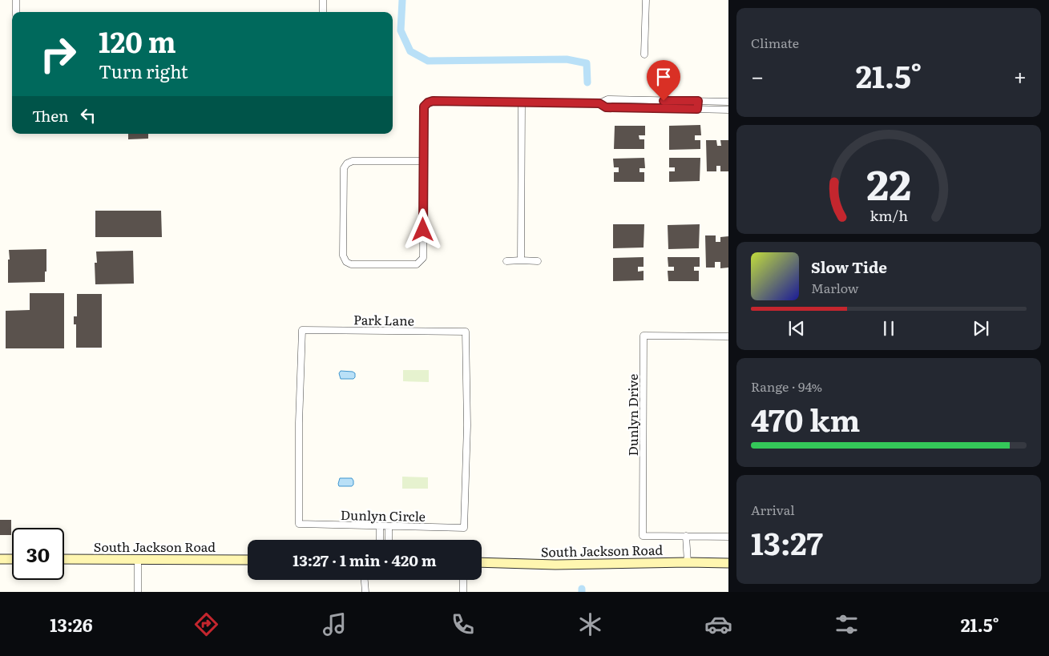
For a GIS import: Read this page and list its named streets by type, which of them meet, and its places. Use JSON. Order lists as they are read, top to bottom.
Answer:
{
  "streets": {
    "main road": ["South Jackson Road"],
    "street": ["Park Lane", "Dunlyn Drive", "Dunlyn Circle"]
  },
  "crossings": [
    ["Park Lane", "Dunlyn Circle"]
  ],
  "page": {
    "tile": [
      "Climate",
      ["Range · 94%", "470 km"],
      ["Arrival", "13:27"]
    ],
    "turn": ["120 m", "Turn right"],
    "heat": ["−", "21.5°", "+"],
    "then": "Then",
    "song": ["Slow Tide", "Marlow"],
    "limit": "30",
    "trip": "13:27 · 1 min · 420 m",
    "tabs": ["13:26", "21.5°"],
    "gauge": ["22", "km/h"]
  }
}
